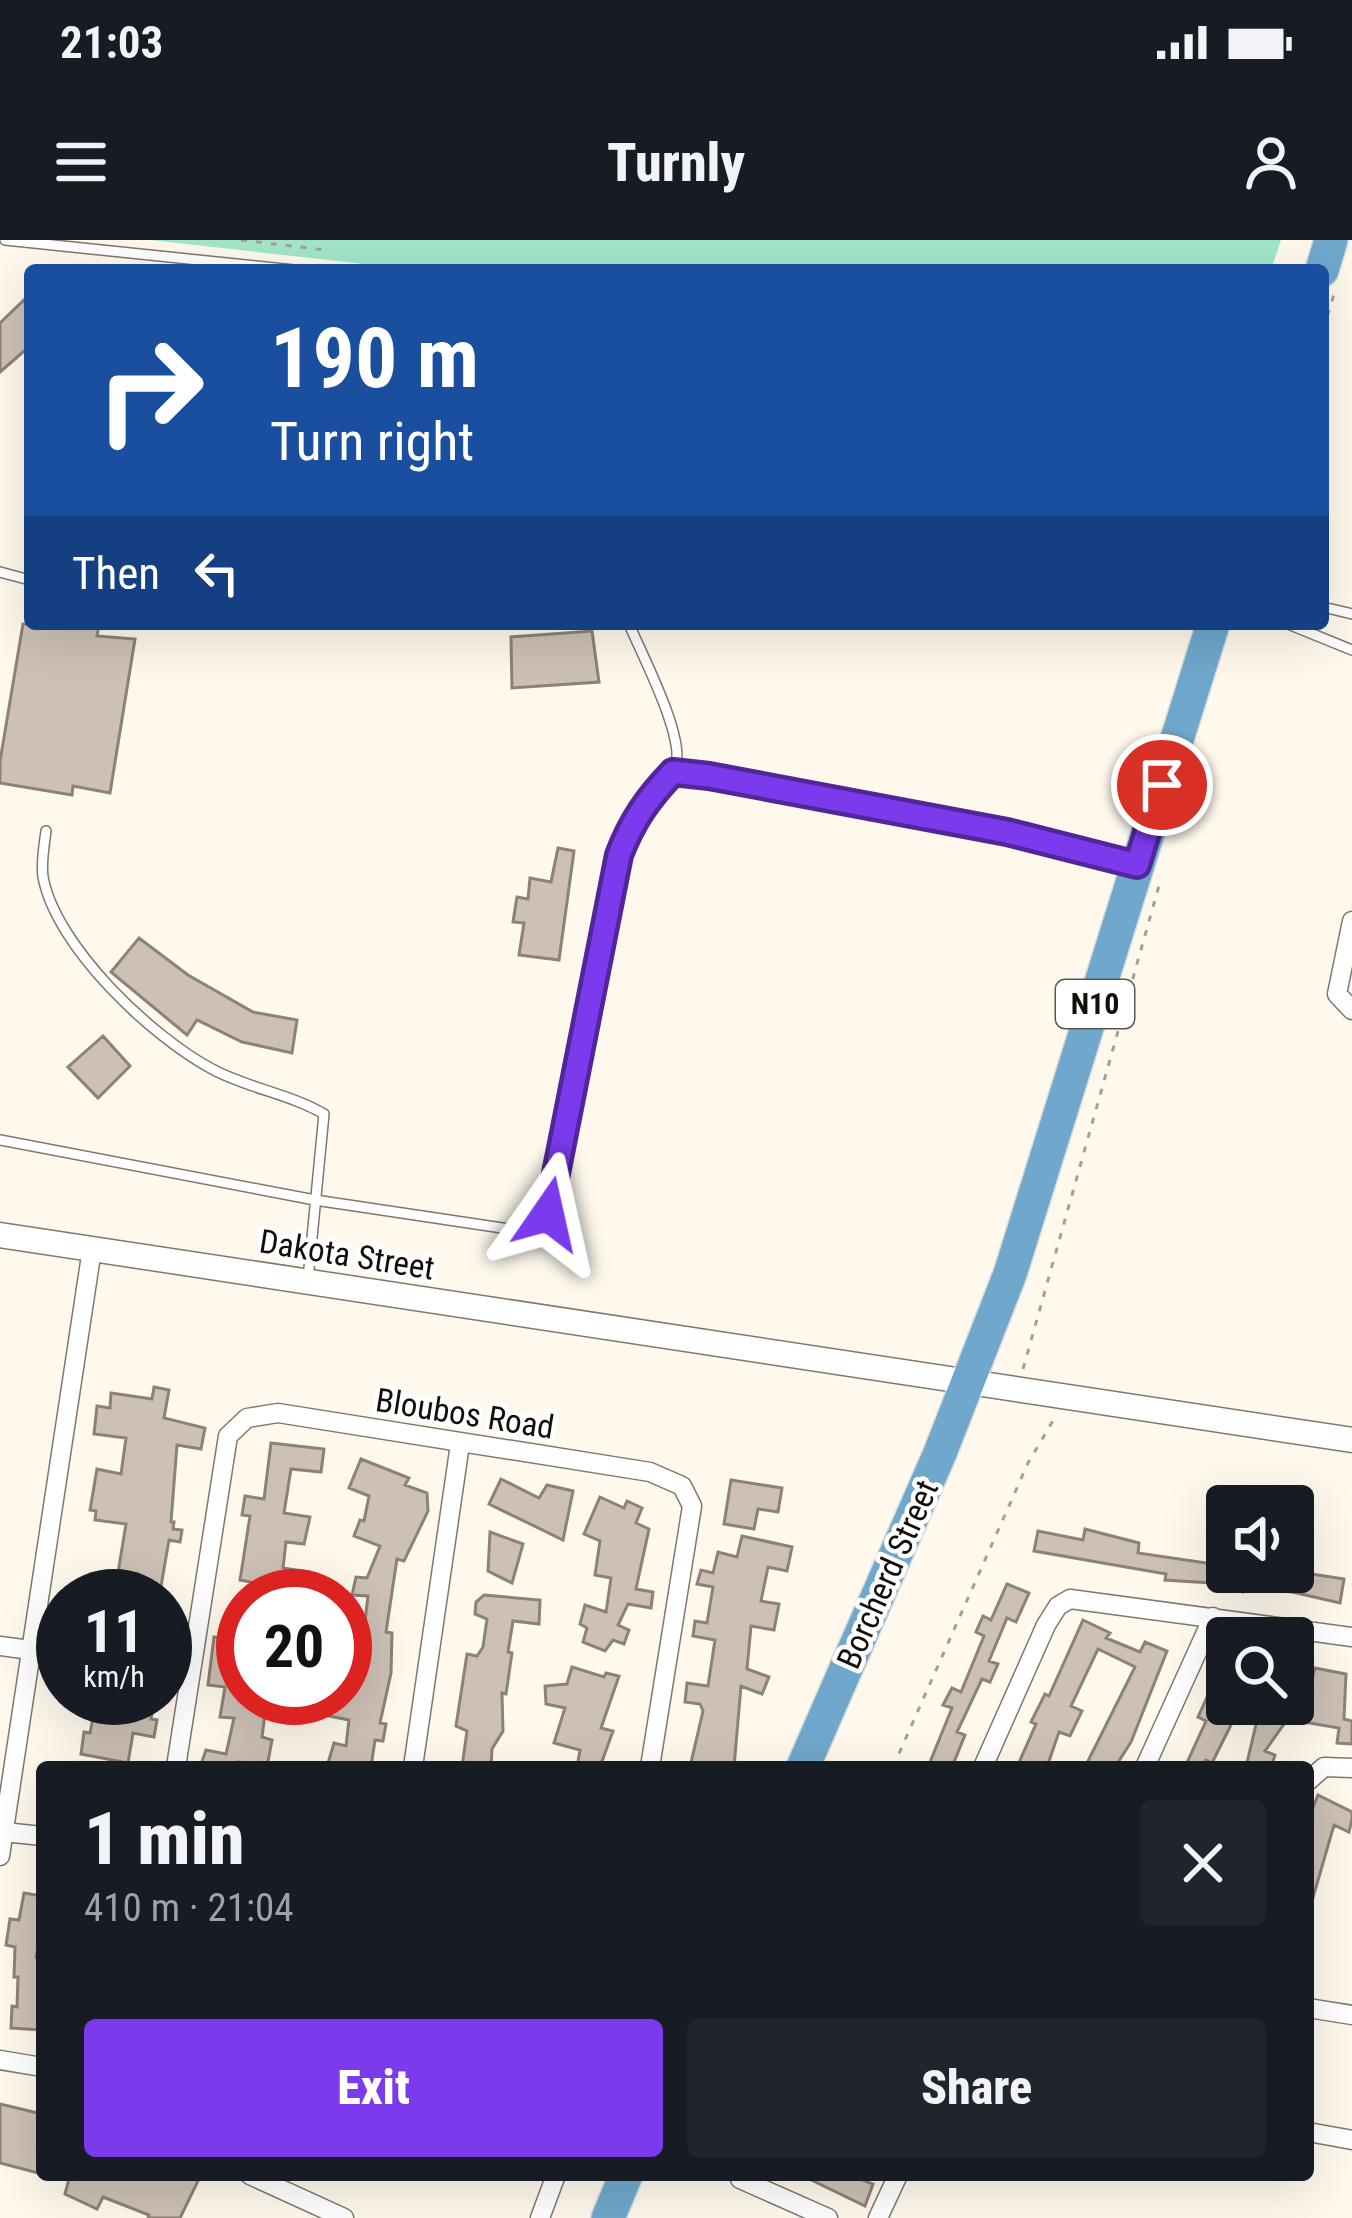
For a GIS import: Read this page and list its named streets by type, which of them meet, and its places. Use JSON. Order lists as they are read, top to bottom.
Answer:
{
  "streets": {
    "highway": ["N10", "Borcherd Street"],
    "street": ["Dakota Street", "Bloubos Road"]
  },
  "crossings": [
    ["N10", "Dakota Street"],
    ["N10", "Borcherd Street"],
    ["Dakota Street", "Borcherd Street"]
  ],
  "page": {
    "status": "21:03",
    "header": "Turnly",
    "turn": ["190 m", "Turn right"],
    "then": "Then",
    "speed": "11 km/h",
    "limit": "20",
    "heading": ["1 min", "410 m · 21:04"],
    "buttons": ["Exit", "Share"]
  }
}
